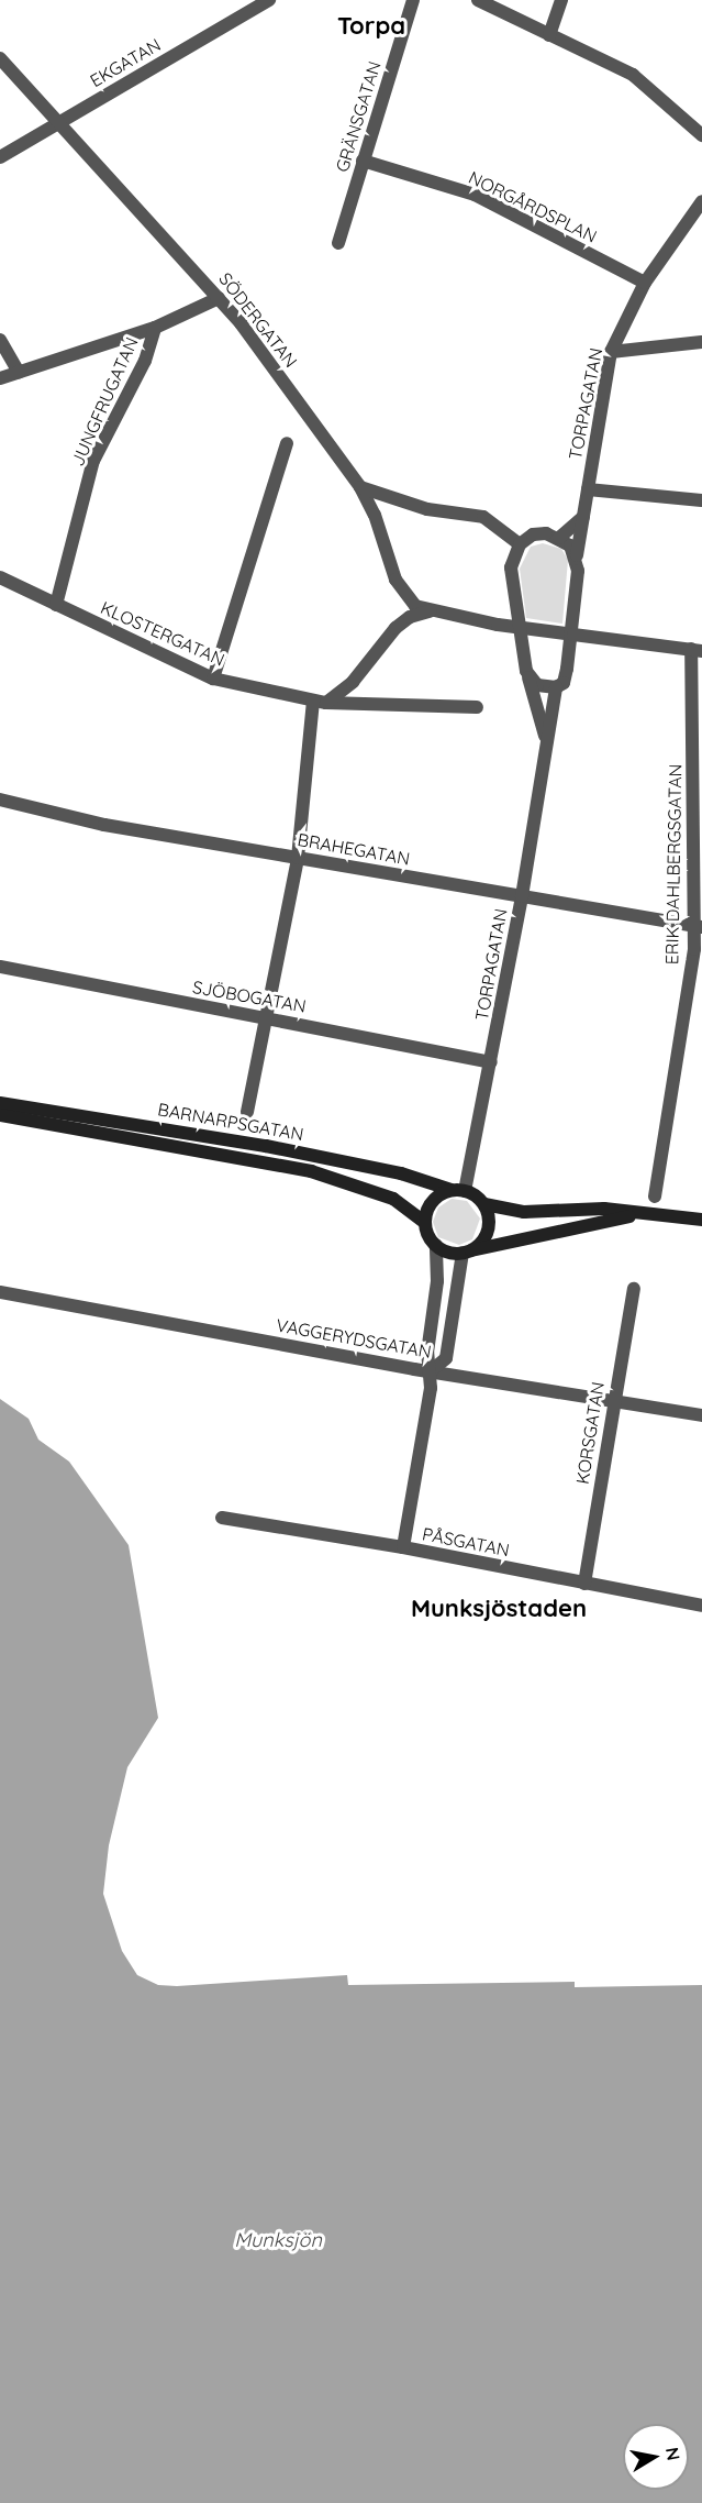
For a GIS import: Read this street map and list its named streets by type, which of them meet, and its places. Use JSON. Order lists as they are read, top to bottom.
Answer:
{
  "streets": {
    "main road": ["BARNARPSGATAN"],
    "street": [
      "EKGATAN",
      "GRÄNSGATAN",
      "NORGÅRDSPLAN",
      "SÖDERGATAN",
      "JUNGFRUGATAN",
      "TORPAGATAN",
      "KLOSTERGATAN",
      "BRAHEGATAN",
      "ERIK DAHLBERGSGATAN",
      "SJÖBOGATAN",
      "VAGGERYDSGATAN",
      "KORSGATAN",
      "PÅSGATAN"
    ]
  },
  "crossings": [
    ["EKGATAN", "SÖDERGATAN"],
    ["GRÄNSGATAN", "NORGÅRDSPLAN"],
    ["NORGÅRDSPLAN", "TORPAGATAN"],
    ["JUNGFRUGATAN", "KLOSTERGATAN"],
    ["TORPAGATAN", "BRAHEGATAN"],
    ["TORPAGATAN", "SJÖBOGATAN"],
    ["TORPAGATAN", "BARNARPSGATAN"],
    ["BRAHEGATAN", "ERIK DAHLBERGSGATAN"],
    ["VAGGERYDSGATAN", "KORSGATAN"],
    ["KORSGATAN", "PÅSGATAN"]
  ],
  "districts": ["Torpa", "Munksjöstaden"],
  "water": ["Munksjön"],
  "north": "right"
}
